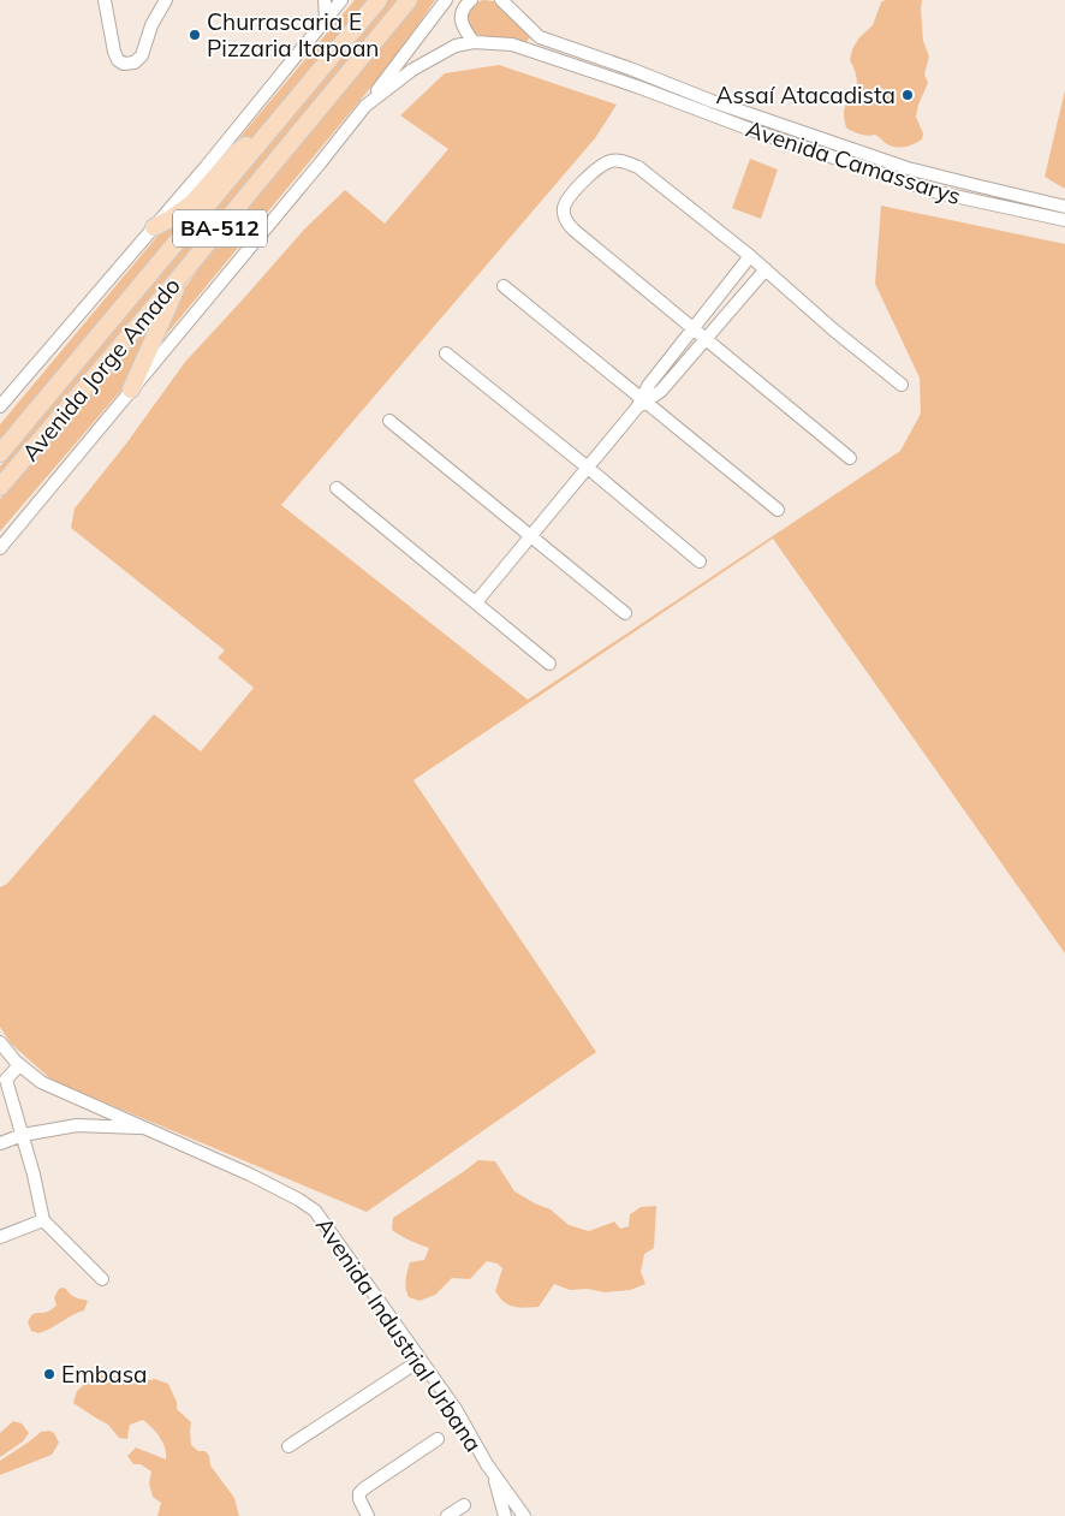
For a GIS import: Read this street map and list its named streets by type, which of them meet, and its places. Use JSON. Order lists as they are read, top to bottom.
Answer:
{
  "streets": {
    "main road": ["BA-512", "Avenida Jorge Amado"],
    "street": ["Avenida Camassarys", "Avenida Industrial Urbana"]
  },
  "places": ["Churrascaria E Pizzaria Itapoan", "Assaí Atacadista", "Embasa"]
}
